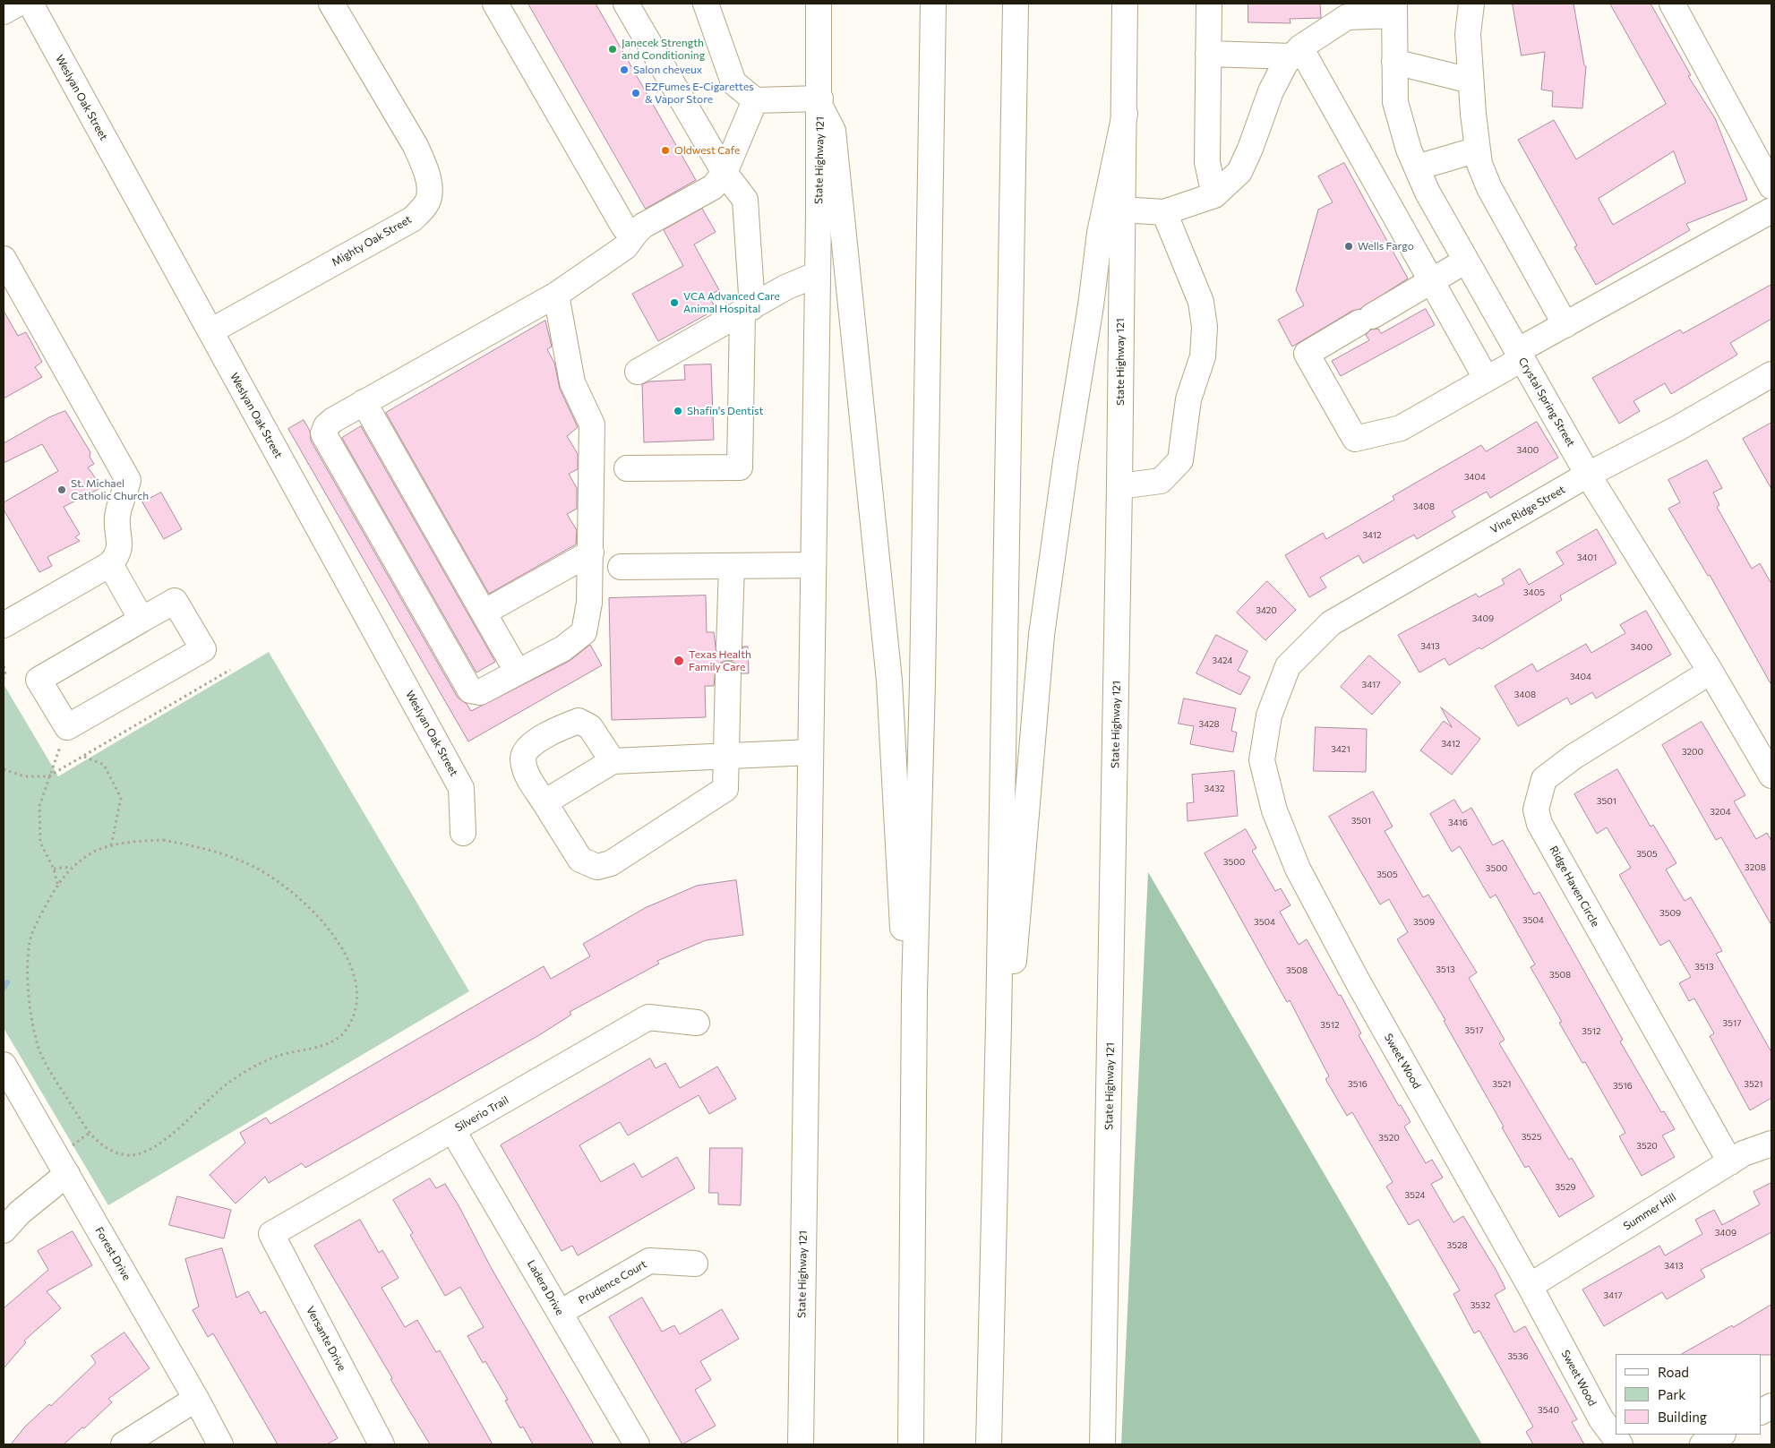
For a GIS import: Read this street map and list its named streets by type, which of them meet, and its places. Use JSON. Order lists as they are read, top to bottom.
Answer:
{
  "streets": {
    "main road": [
      "Weslyan Oak Street",
      "State Highway 121",
      "Mighty Oak Street",
      "Crystal Spring Street",
      "Vine Ridge Street",
      "Ridge Haven Circle",
      "Sweet Wood",
      "Silverio Trail",
      "Summer Hill",
      "Forest Drive",
      "Prudence Court",
      "Ladera Drive",
      "Versante Drive"
    ]
  },
  "crossings": [
    ["Weslyan Oak Street", "Mighty Oak Street"],
    ["Crystal Spring Street", "Vine Ridge Street"],
    ["Crystal Spring Street", "Ridge Haven Circle"],
    ["Vine Ridge Street", "Sweet Wood"],
    ["Ridge Haven Circle", "Summer Hill"],
    ["Sweet Wood", "Summer Hill"],
    ["Silverio Trail", "Ladera Drive"],
    ["Silverio Trail", "Versante Drive"],
    ["Prudence Court", "Ladera Drive"]
  ],
  "places": [
    "Janecek Strength and Conditioning",
    "Salon cheveux",
    "EZFumes E-Cigarettes & Vapor Store",
    "Oldwest Cafe",
    "Wells Fargo",
    "VCA Advanced Care Animal Hospital",
    "Shafin's Dentist",
    "St. Michael Catholic Church",
    "Texas Health Family Care"
  ],
  "house_numbers": [
    "3400",
    "3404",
    "3408",
    "3412",
    "3401",
    "3405",
    "3420",
    "3409",
    "3413",
    "3400",
    "3424",
    "3404",
    "3417",
    "3408",
    "3428",
    "3412",
    "3421",
    "3200",
    "3432",
    "3501",
    "3204",
    "3501",
    "3416",
    "3505",
    "3500",
    "3208",
    "3500",
    "3505",
    "3509",
    "3504",
    "3504",
    "3509",
    "3513",
    "3513",
    "3508",
    "3508",
    "3517",
    "3512",
    "3517",
    "3512",
    "3516",
    "3521",
    "3521",
    "3516",
    "3525",
    "3520",
    "3520",
    "3529",
    "3524",
    "3409",
    "3528",
    "3413",
    "3417",
    "3532",
    "3536",
    "3540"
  ],
  "legend": ["Road", "Park", "Building"]
}
